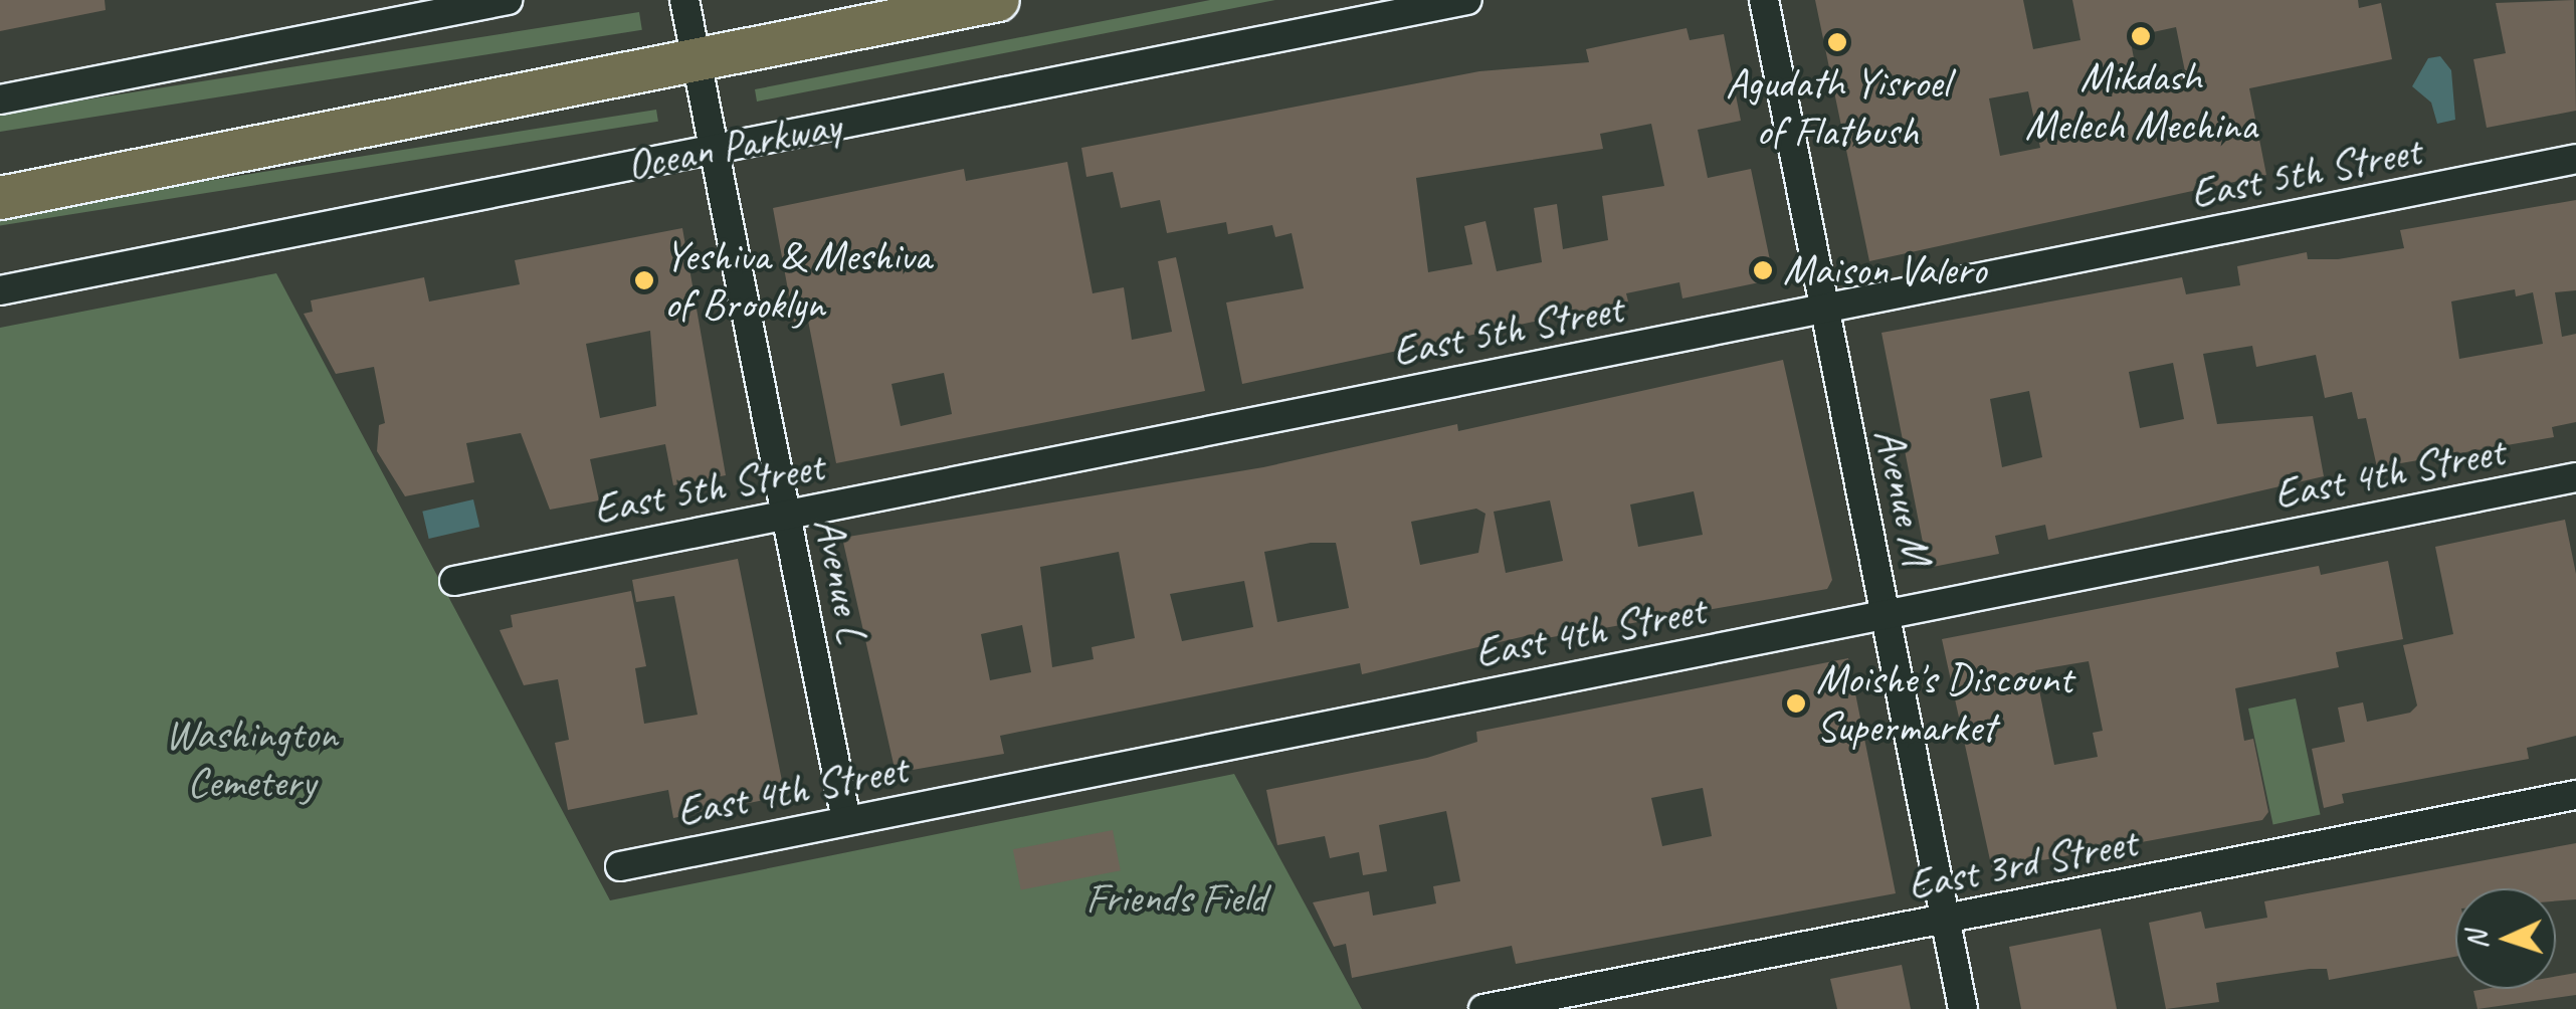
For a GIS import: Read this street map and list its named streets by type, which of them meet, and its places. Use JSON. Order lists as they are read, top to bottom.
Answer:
{
  "streets": {
    "street": [
      "Ocean Parkway",
      "East 5th Street",
      "East 4th Street",
      "Avenue M",
      "Avenue L",
      "East 3rd Street"
    ]
  },
  "crossings": [
    ["Ocean Parkway", "Avenue L"],
    ["East 5th Street", "Avenue M"],
    ["East 5th Street", "Avenue L"],
    ["East 4th Street", "Avenue M"],
    ["East 4th Street", "Avenue L"],
    ["Avenue M", "East 3rd Street"]
  ],
  "parks": ["Washington Cemetery", "Friends Field"],
  "places": [
    "Mikdash Melech Mechina",
    "Agudath Yisroel of Flatbush",
    "Maison Valero",
    "Yeshiva & Meshiva of Brooklyn",
    "Moishe's Discount Supermarket"
  ],
  "north": "left"
}
